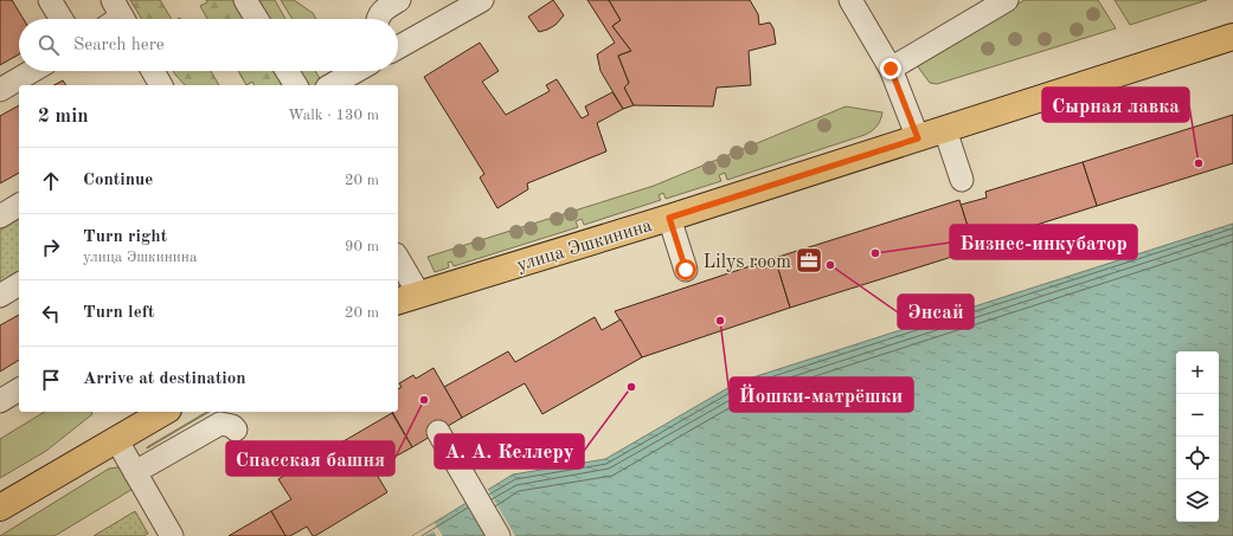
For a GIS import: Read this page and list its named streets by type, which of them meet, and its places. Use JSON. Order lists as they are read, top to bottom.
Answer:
{
  "streets": {
    "main road": ["улица Эшкинина"]
  },
  "places": {
    "other": [
      "Сырная лавка",
      "Бизнес-инкубатор",
      "Энсай",
      "Йошки-матрёшки",
      "А. А. Келлеру",
      "Спасская башня"
    ],
    "office": ["Lilys room"]
  },
  "page": {
    "search": "Search here",
    "heading": ["2 min", "Walk · 130 m"],
    "list": [
      ["Continue", "20 m"],
      ["Turn right", "улица Эшкинина", "90 m"],
      ["Turn left", "20 m"],
      "Arrive at destination"
    ],
    "map_buttons": ["+", "−"]
  }
}
